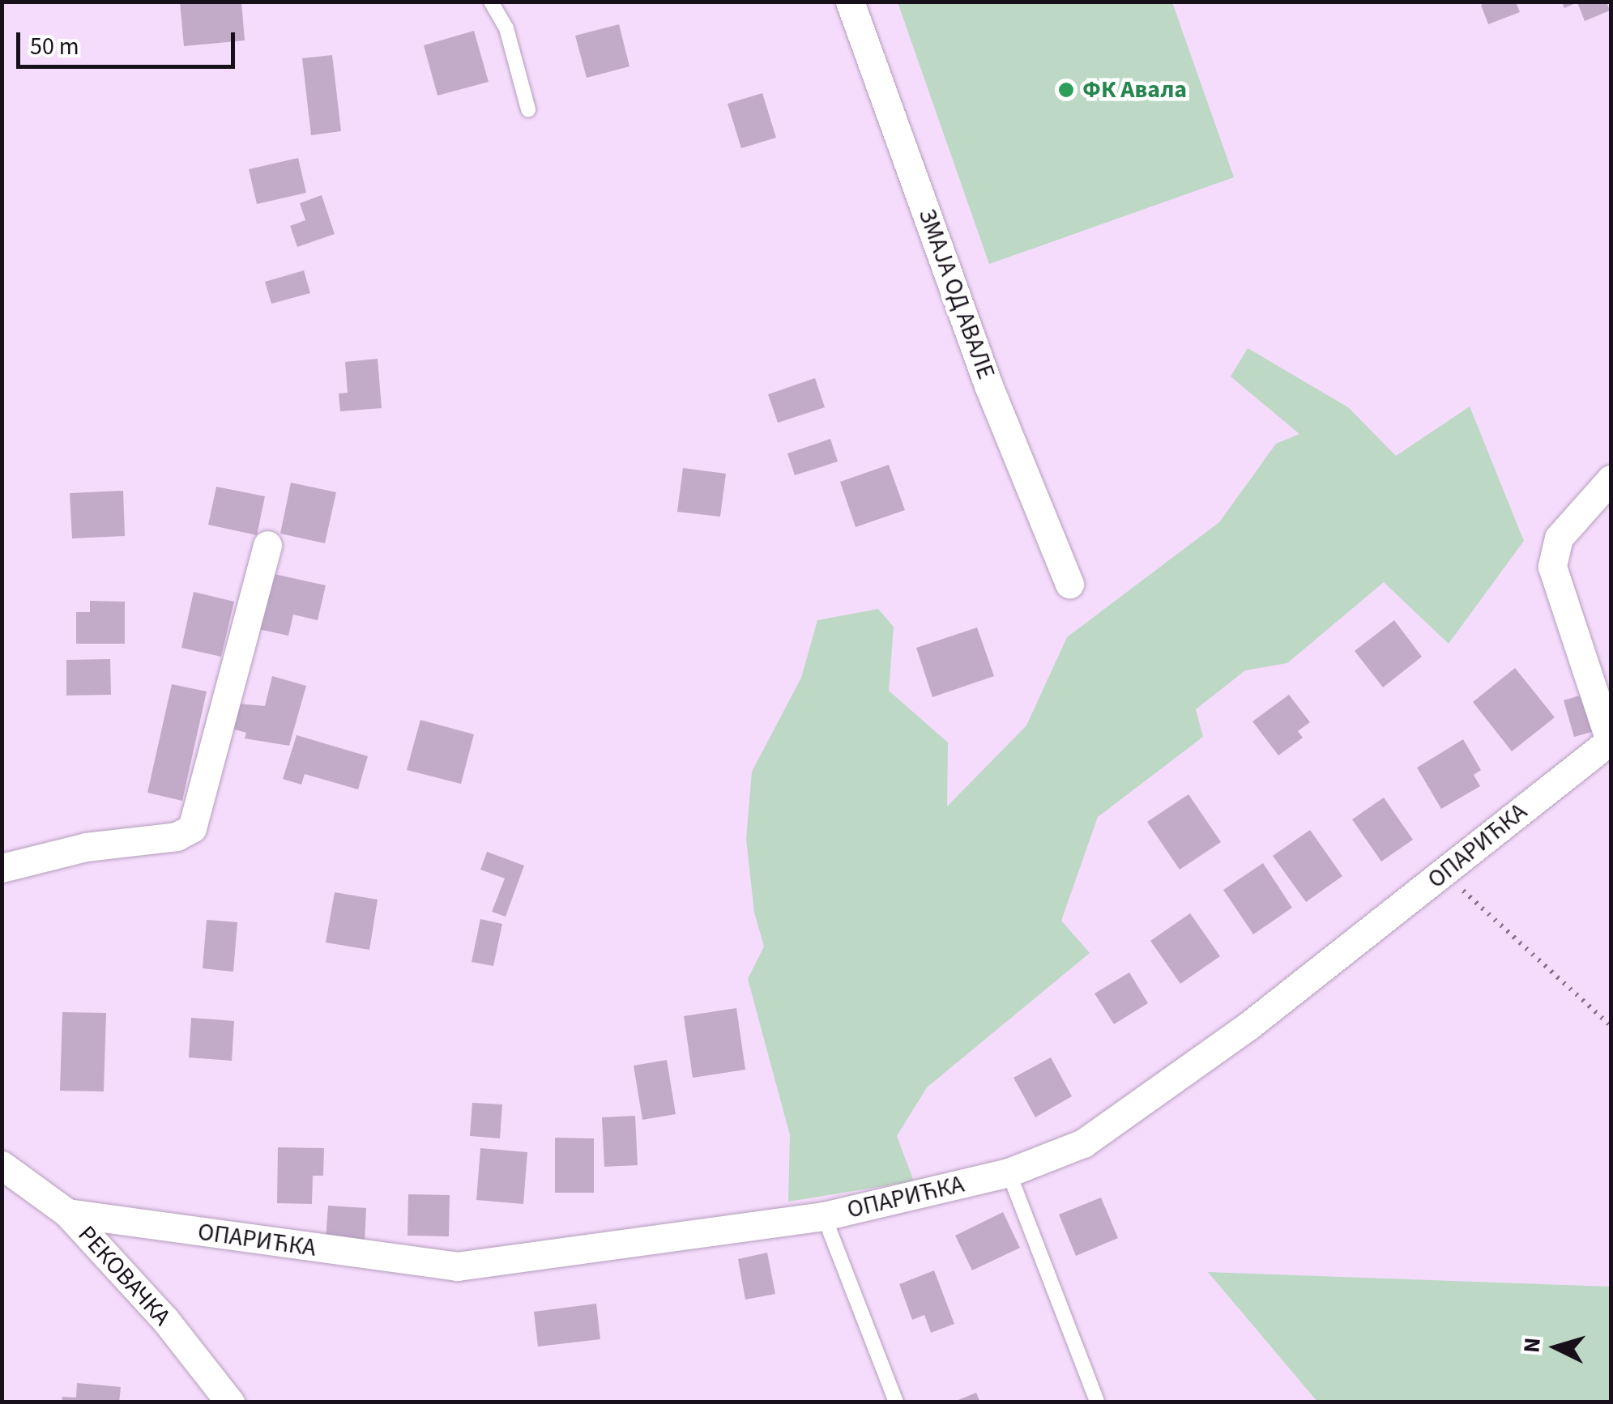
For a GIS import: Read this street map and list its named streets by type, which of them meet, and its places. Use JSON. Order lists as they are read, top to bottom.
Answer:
{
  "streets": {
    "street": ["ЗМАЈА ОД АВАЛЕ", "ОПАРИЋКА", "РЕКОВАЧКА"]
  },
  "crossings": [
    ["ОПАРИЋКА", "РЕКОВАЧКА"]
  ],
  "places": ["ФК Авала"],
  "scale_bar": "50 m",
  "north": "left"
}
